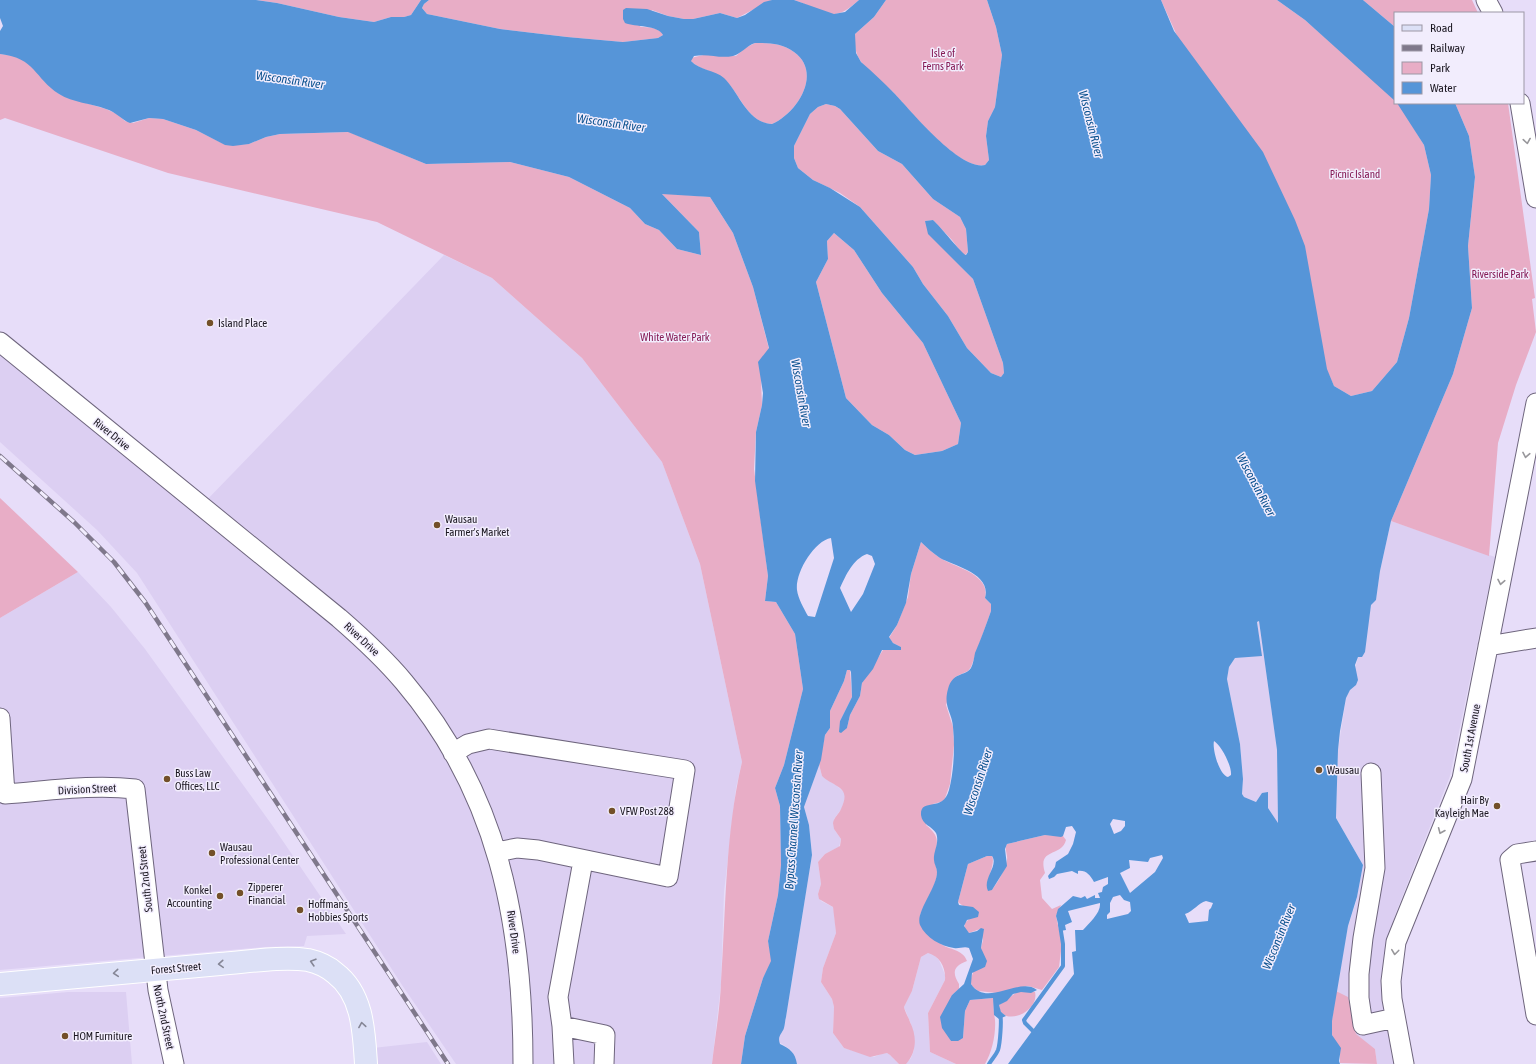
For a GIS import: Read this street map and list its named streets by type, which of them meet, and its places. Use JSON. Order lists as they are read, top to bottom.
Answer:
{
  "streets": {
    "main road": ["Forest Street"],
    "street": [
      "River Drive",
      "South 1st Avenue",
      "Division Street",
      "South 2nd Street",
      "North 2nd Street"
    ]
  },
  "crossings": [
    ["Division Street", "South 2nd Street"],
    ["South 2nd Street", "Forest Street"],
    ["South 2nd Street", "North 2nd Street"],
    ["Forest Street", "North 2nd Street"]
  ],
  "one_way": ["South 1st Avenue", "Forest Street"],
  "water": ["Wisconsin River", "Bypass Channel Wisconsin River"],
  "parks": [
    "Isle of Ferns Park",
    "Picnic Island",
    "Riverside Park",
    "White Water Park"
  ],
  "places": [
    "Island Place",
    "Wausau Farmer's Market",
    "Wausau",
    "Buss Law Offices, LLC",
    "Hair By Kayleigh Mae",
    "VFW Post 288",
    "Wausau Professional Center",
    "Zipperer Financial",
    "Konkel Accounting",
    "Hoffmans Hobbies Sports",
    "HOM Furniture"
  ],
  "legend": [
    "Road",
    "Railway",
    "Park",
    "Water"
  ]
}
